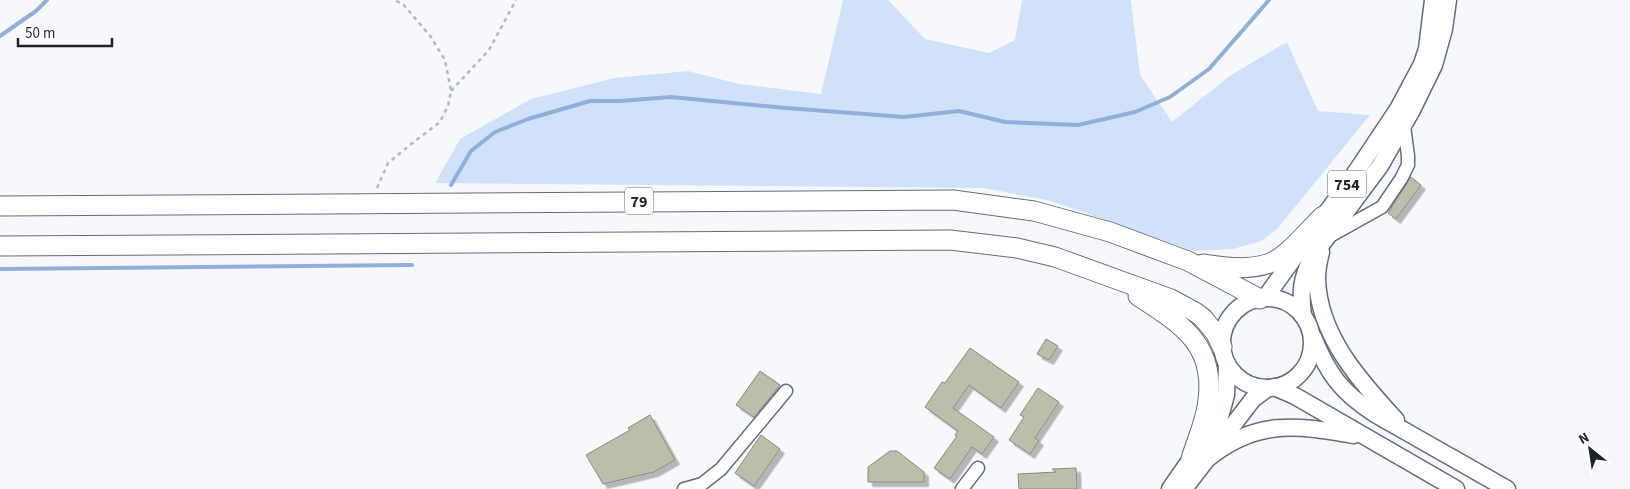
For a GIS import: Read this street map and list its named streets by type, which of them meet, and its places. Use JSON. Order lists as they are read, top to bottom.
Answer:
{
  "streets": {
    "highway": ["79"],
    "main road": ["754"]
  },
  "crossings": [
    ["754", "79"]
  ],
  "scale_bar": "50 m",
  "north": "top left"
}
